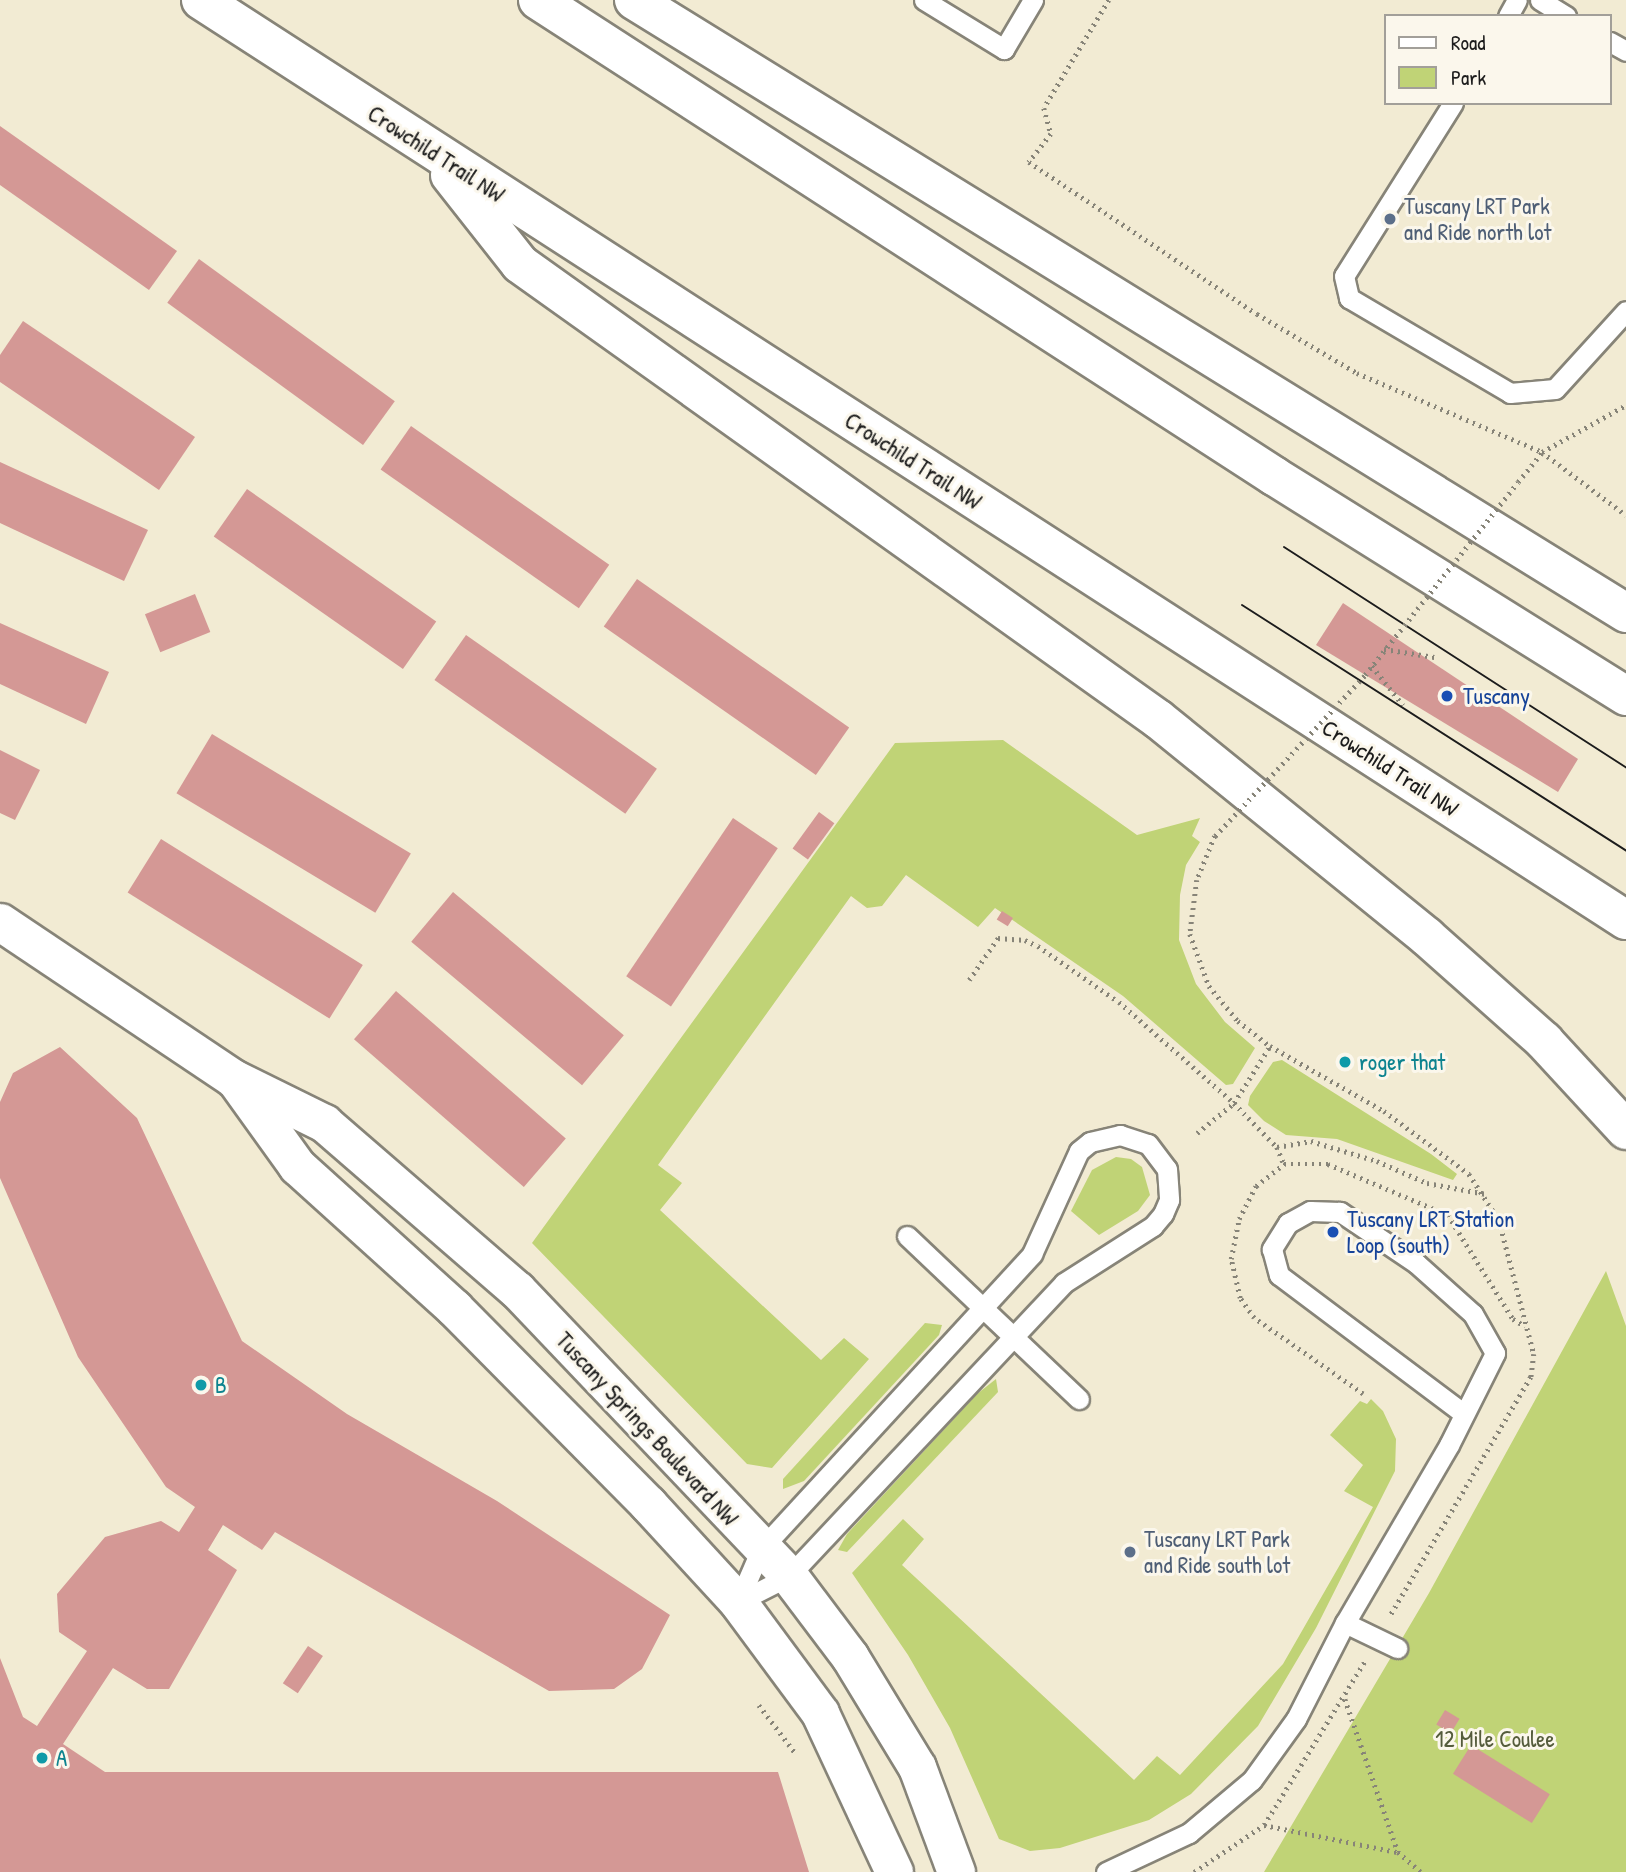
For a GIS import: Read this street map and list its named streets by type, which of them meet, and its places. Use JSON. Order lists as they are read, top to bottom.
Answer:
{
  "streets": {
    "highway": ["Crowchild Trail NW"],
    "street": ["Tuscany Springs Boulevard NW"]
  },
  "parks": ["12 Mile Coulee"],
  "places": [
    "Tuscany LRT Park and Ride north lot",
    "Tuscany",
    "roger that",
    "Tuscany LRT Station Loop (south)",
    "B",
    "Tuscany LRT Park and Ride south lot",
    "A"
  ],
  "legend": ["Road", "Park"]
}
